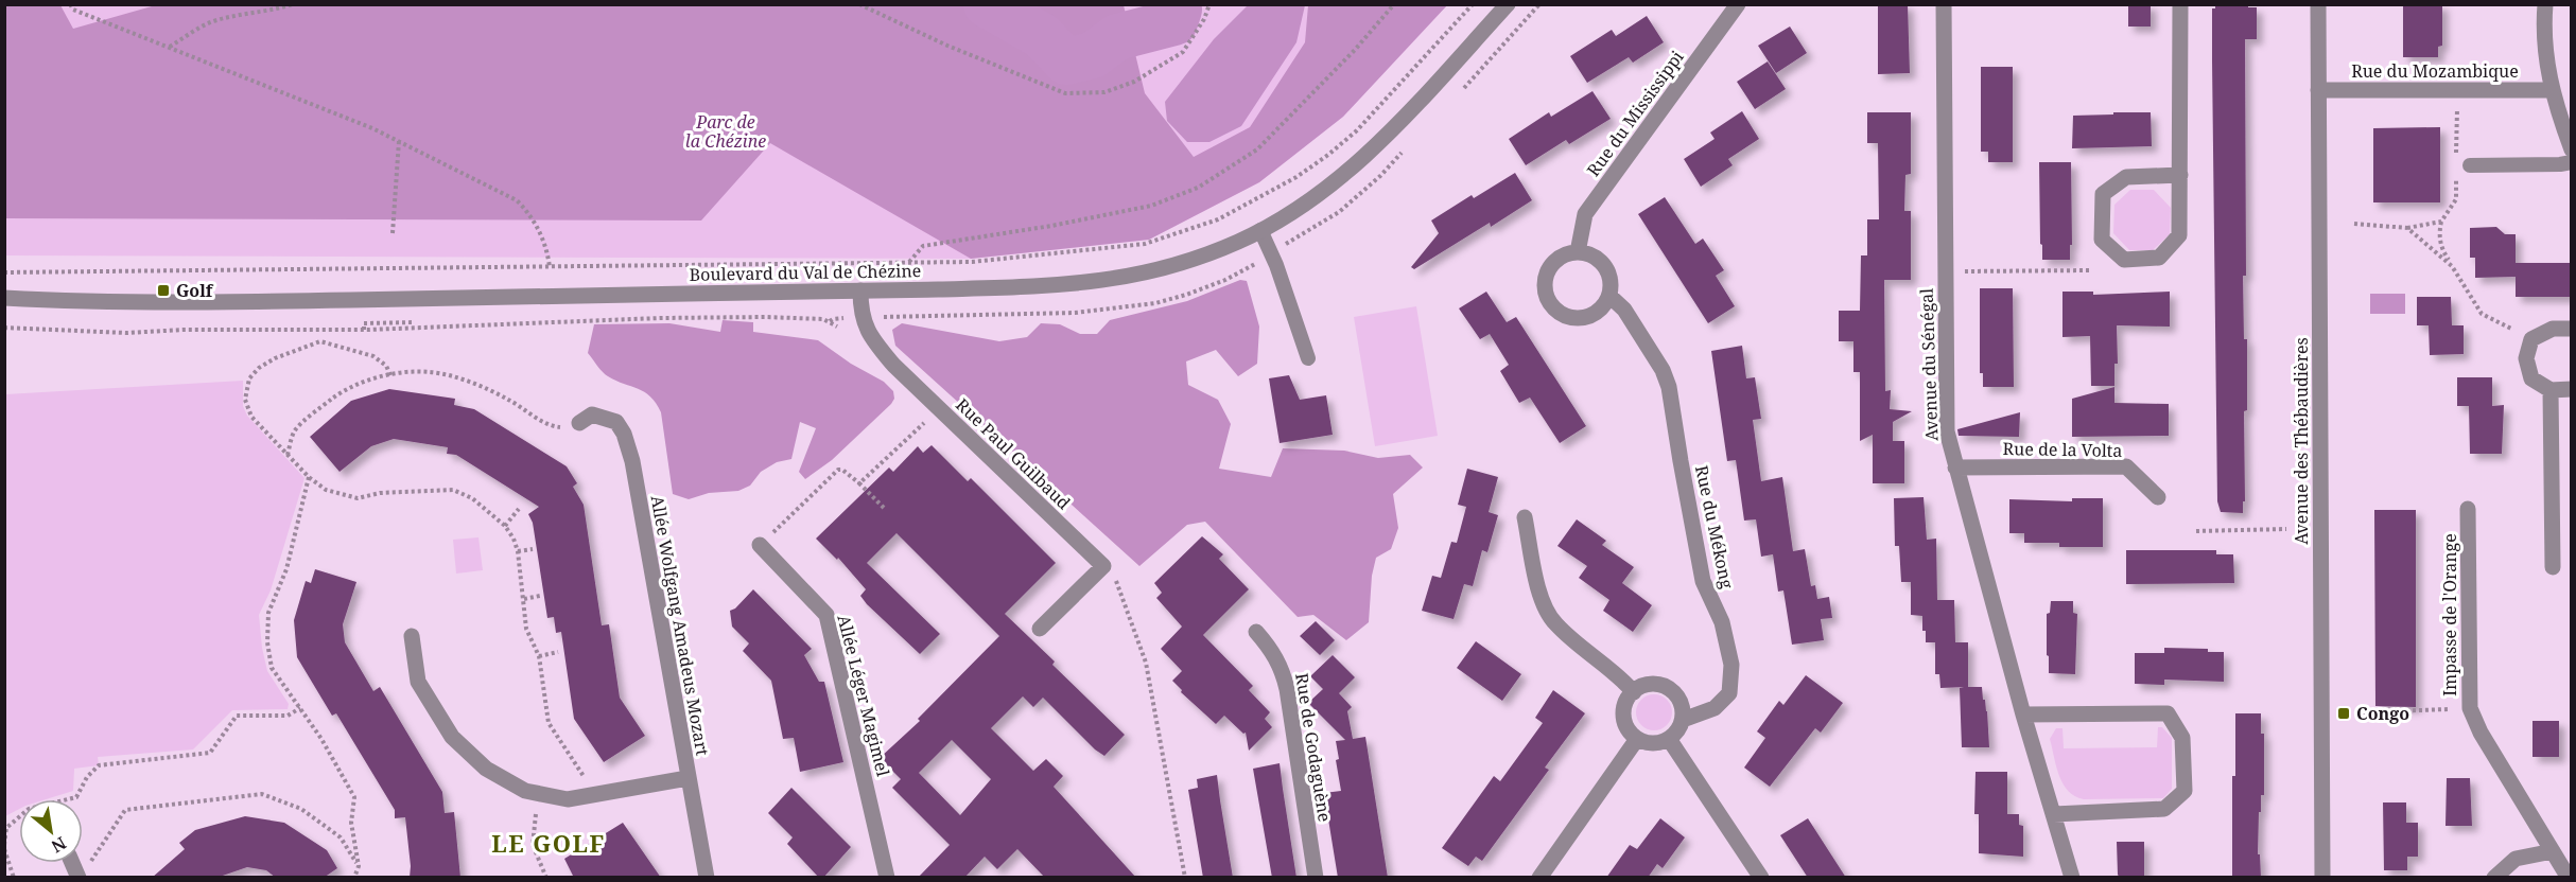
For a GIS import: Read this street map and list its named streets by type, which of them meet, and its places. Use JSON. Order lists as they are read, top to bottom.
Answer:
{
  "streets": {
    "street": [
      "Rue du Mozambique",
      "Rue du Mississippi",
      "Boulevard du Val de Chézine",
      "Avenue du Sénégal",
      "Avenue des Thébaudières",
      "Rue de la Volta",
      "Rue Paul Guilbaud",
      "Rue du Mékong",
      "Impasse de l'Orange",
      "Allée Wolfgang Amadeus Mozart",
      "Allée Léger Magimel",
      "Rue de Godaguène"
    ]
  },
  "crossings": [
    ["Rue du Mozambique", "Avenue des Thébaudières"],
    ["Rue du Mississippi", "Rue du Mékong"],
    ["Boulevard du Val de Chézine", "Rue Paul Guilbaud"],
    ["Avenue du Sénégal", "Rue de la Volta"]
  ],
  "districts": ["LE GOLF"],
  "parks": ["Parc de la Chézine"],
  "places": {
    "transit": ["Golf", "Congo"]
  },
  "north": "bottom right"
}
